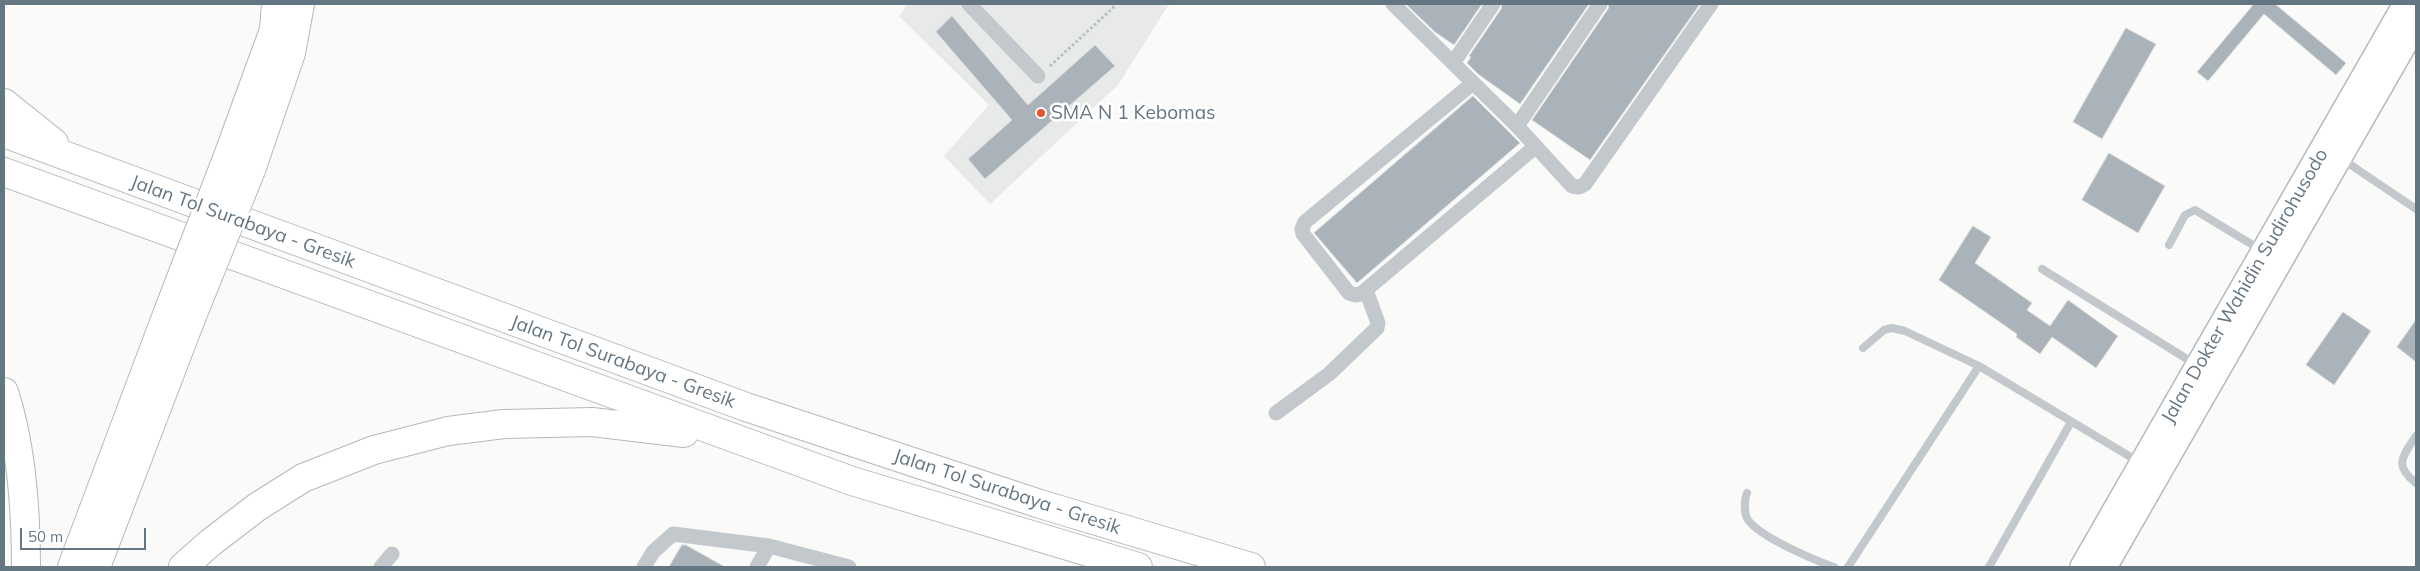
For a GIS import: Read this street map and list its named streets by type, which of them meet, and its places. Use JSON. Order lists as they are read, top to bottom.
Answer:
{
  "streets": {
    "highway": ["Jalan Tol Surabaya - Gresik", "Jalan Dokter Wahidin Sudirohusodo"]
  },
  "places": ["SMA N 1 Kebomas"],
  "scale_bar": "50 m"
}
